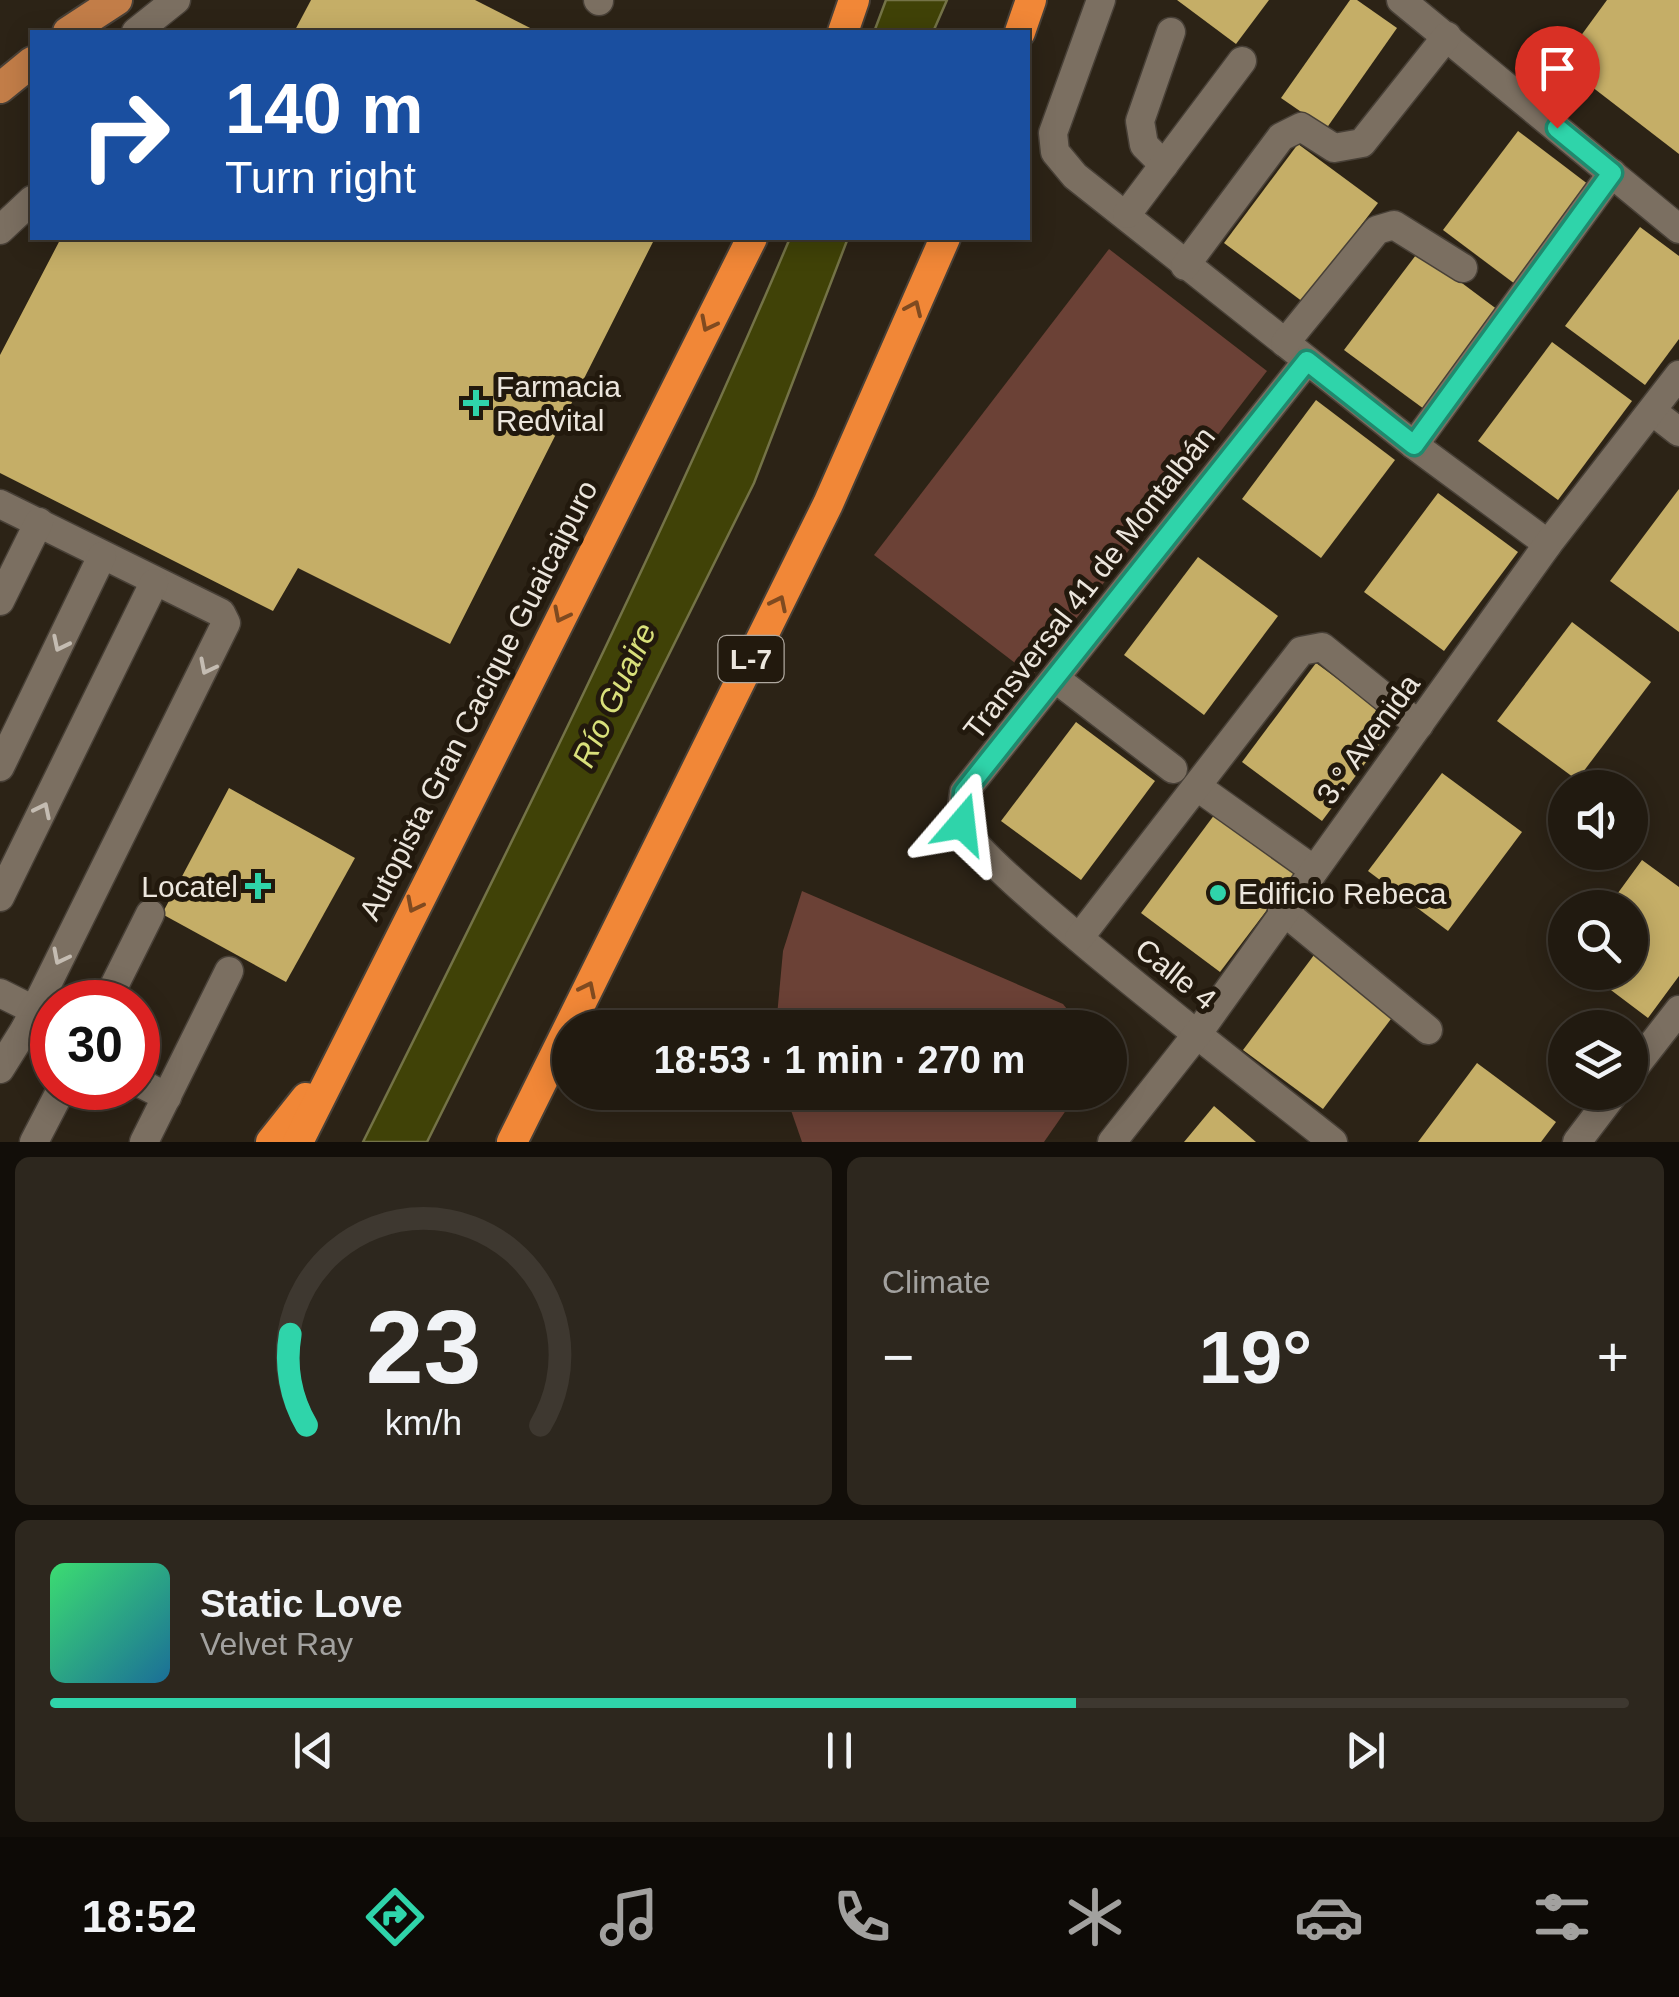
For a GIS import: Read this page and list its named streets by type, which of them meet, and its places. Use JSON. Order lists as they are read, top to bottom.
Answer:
{
  "streets": {
    "highway": ["L-7", "Autopista Gran Cacique Guaicaipuro"],
    "street": ["Transversal 41 de Montalbán", "3.° Avenida", "Calle 4"]
  },
  "crossings": [
    ["Transversal 41 de Montalbán", "Calle 4"],
    ["3.° Avenida", "Calle 4"]
  ],
  "water": ["Río Guaire"],
  "places": {
    "health": ["Farmacia Redvital", "Locatel"],
    "other": ["Edificio Rebeca"]
  },
  "page": {
    "turn": ["140 m", "Turn right"],
    "limit": "30",
    "trip": "18:53 · 1 min · 270 m",
    "tile": "Climate",
    "heat": ["−", "19°", "+"],
    "song": ["Static Love", "Velvet Ray"],
    "tabs": "18:52",
    "gauge": ["23", "km/h"]
  }
}
